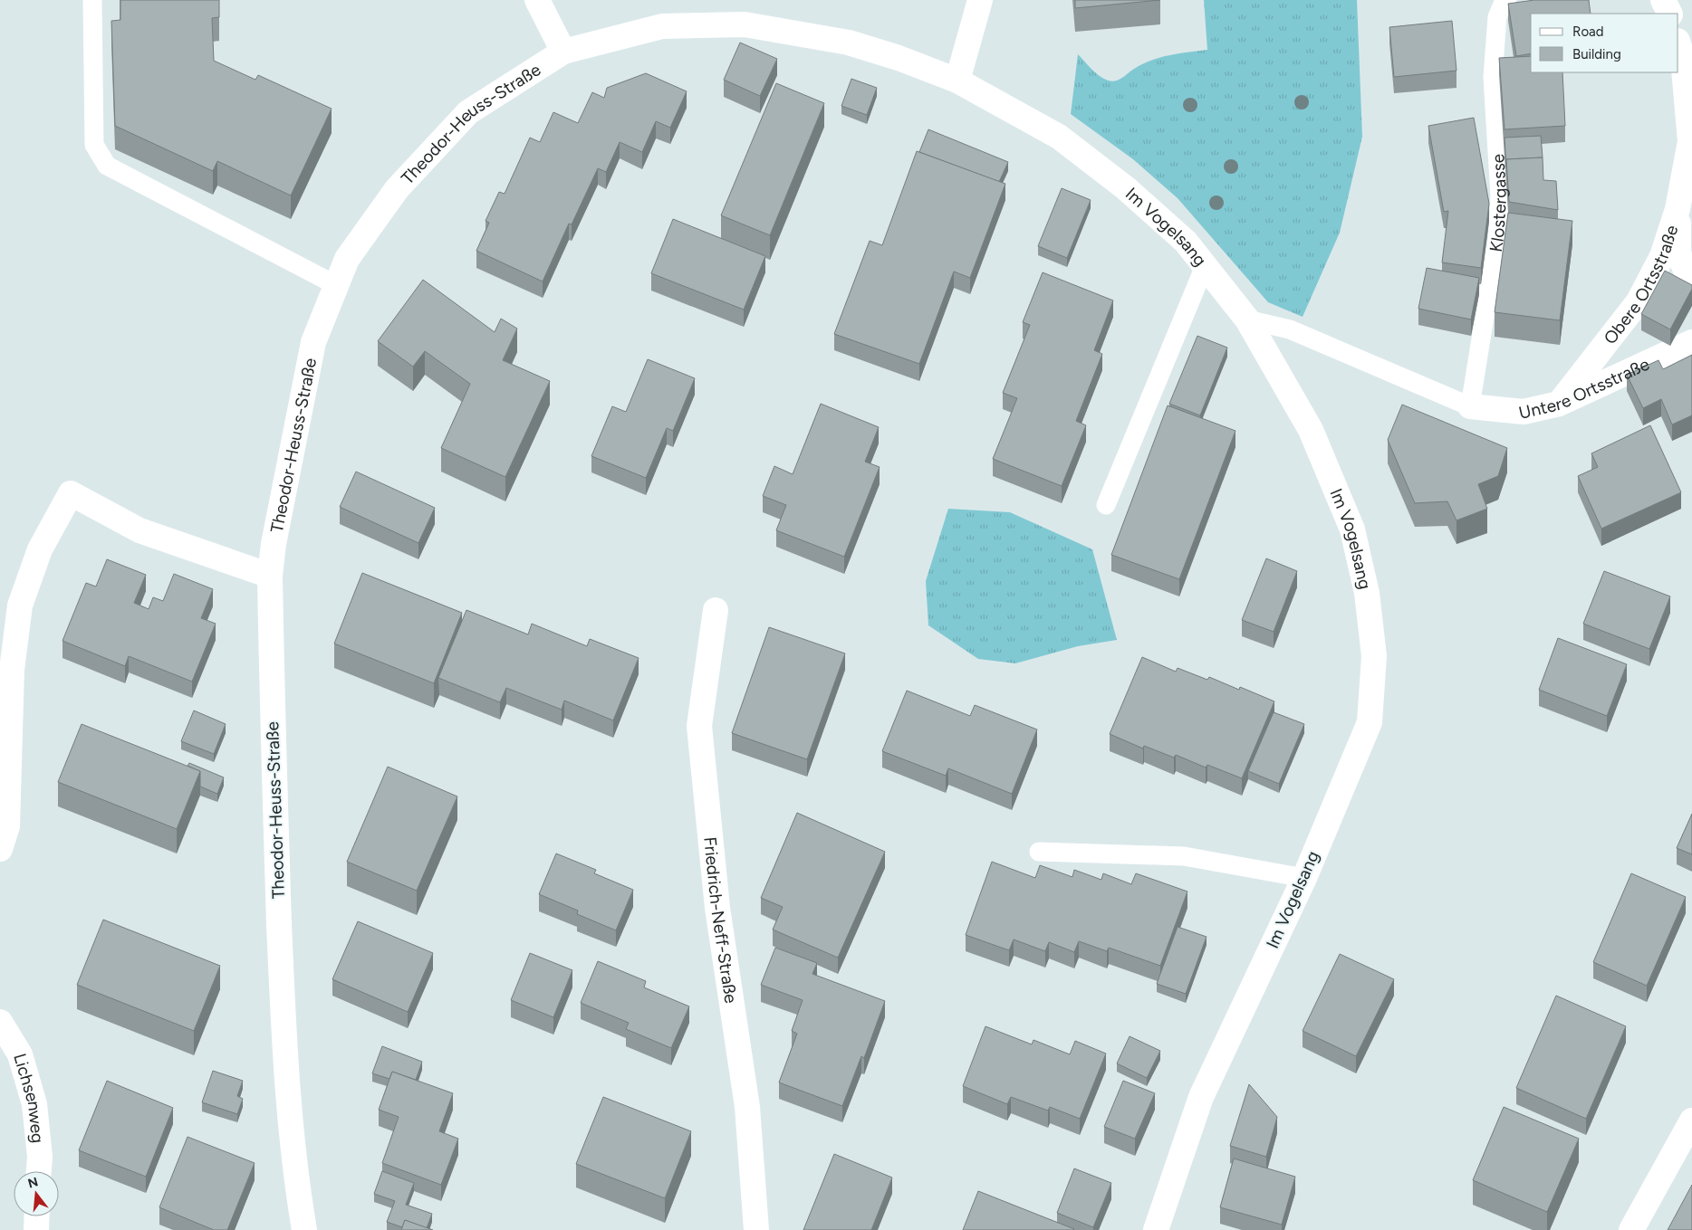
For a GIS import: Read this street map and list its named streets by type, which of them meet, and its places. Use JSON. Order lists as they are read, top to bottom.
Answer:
{
  "streets": {
    "street": [
      "Theodor-Heuss-Straße",
      "Im Vogelsang",
      "Obere Ortsstraße",
      "Untere Ortsstraße",
      "Friedrich-Neff-Straße",
      "Lichsenweg"
    ],
    "lane": ["Klostergasse"]
  },
  "crossings": [
    ["Theodor-Heuss-Straße", "Im Vogelsang"],
    ["Klostergasse", "Untere Ortsstraße"],
    ["Obere Ortsstraße", "Untere Ortsstraße"]
  ],
  "legend": ["Road", "Building"],
  "north": "top"
}
